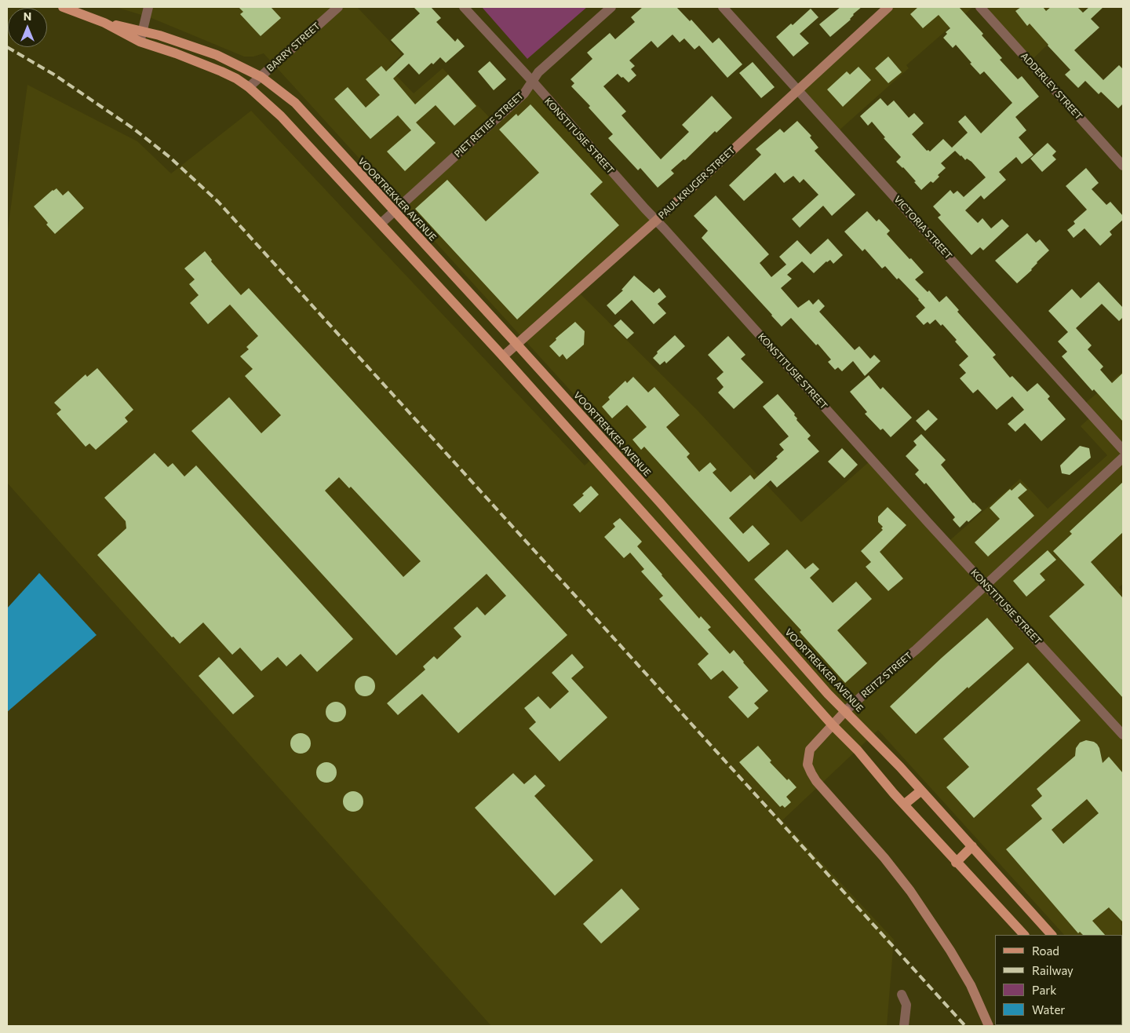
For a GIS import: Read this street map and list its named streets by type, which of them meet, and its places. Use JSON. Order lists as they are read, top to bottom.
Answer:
{
  "streets": {
    "main road": ["VOORTREKKER AVENUE"],
    "street": [
      "BARRY STREET",
      "ADDERLEY STREET",
      "PIET RETIEF STREET",
      "KONSTITUSIE STREET",
      "PAUL KRUGER STREET",
      "VICTORIA STREET",
      "REITZ STREET"
    ]
  },
  "crossings": [
    ["BARRY STREET", "VOORTREKKER AVENUE"],
    ["PIET RETIEF STREET", "KONSTITUSIE STREET"],
    ["PIET RETIEF STREET", "VOORTREKKER AVENUE"],
    ["KONSTITUSIE STREET", "PAUL KRUGER STREET"],
    ["KONSTITUSIE STREET", "REITZ STREET"],
    ["PAUL KRUGER STREET", "VOORTREKKER AVENUE"],
    ["PAUL KRUGER STREET", "VICTORIA STREET"],
    ["VOORTREKKER AVENUE", "REITZ STREET"]
  ],
  "legend": [
    "Road",
    "Railway",
    "Park",
    "Water"
  ],
  "north": "top"
}
